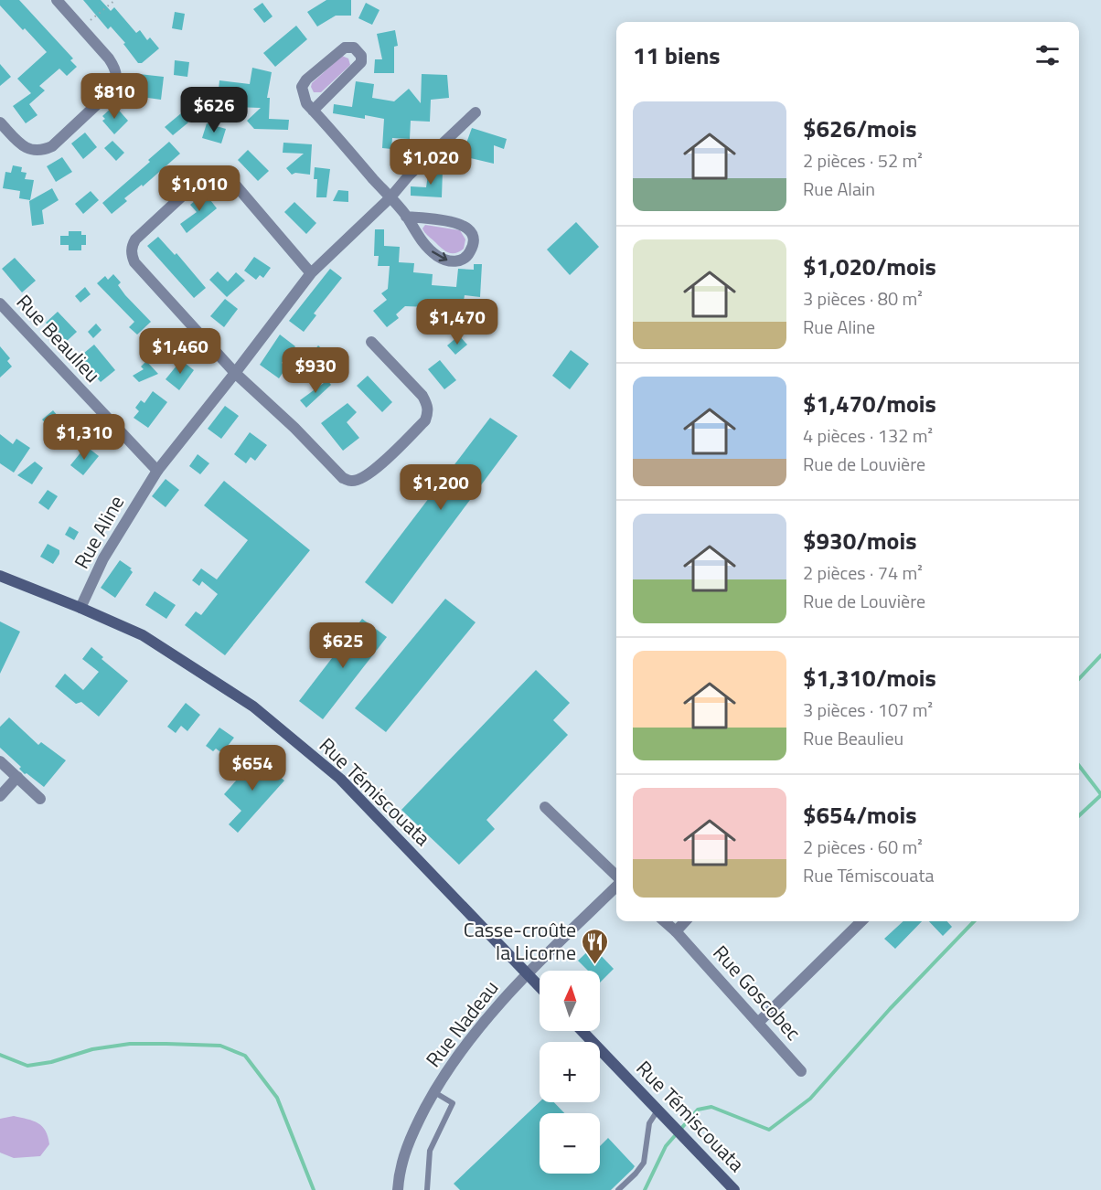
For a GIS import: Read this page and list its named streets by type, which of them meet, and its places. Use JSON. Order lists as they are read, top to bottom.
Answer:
{
  "streets": {
    "main road": ["Rue Témiscouata"],
    "street": [
      "Rue Beaulieu",
      "Rue Aline",
      "Rue Goscobec",
      "Rue Nadeau"
    ]
  },
  "crossings": [
    ["Rue Beaulieu", "Rue Aline"],
    ["Rue Aline", "Rue Témiscouata"],
    ["Rue Témiscouata", "Rue Nadeau"]
  ],
  "places": {
    "restaurant": ["Casse-croûte la Licorne"]
  },
  "north": "top",
  "page": {
    "heading": "11 biens",
    "price": [
      "$810",
      "$626",
      "$1,020",
      "$1,010",
      "$1,470",
      "$1,460",
      "$930",
      "$1,310",
      "$1,200",
      "$625",
      "$654"
    ],
    "list": [
      {
        "name": "$626/mois",
        "note": "2 pièces · 52 m² · Rue Alain"
      },
      {
        "name": "$1,020/mois",
        "note": "3 pièces · 80 m² · Rue Aline"
      },
      {
        "name": "$1,470/mois",
        "note": "4 pièces · 132 m² · Rue de Louvière"
      },
      {
        "name": "$930/mois",
        "note": "2 pièces · 74 m² · Rue de Louvière"
      },
      {
        "name": "$1,310/mois",
        "note": "3 pièces · 107 m² · Rue Beaulieu"
      },
      {
        "name": "$654/mois",
        "note": "2 pièces · 60 m² · Rue Témiscouata"
      }
    ],
    "map_buttons": ["+", "−"]
  }
}
